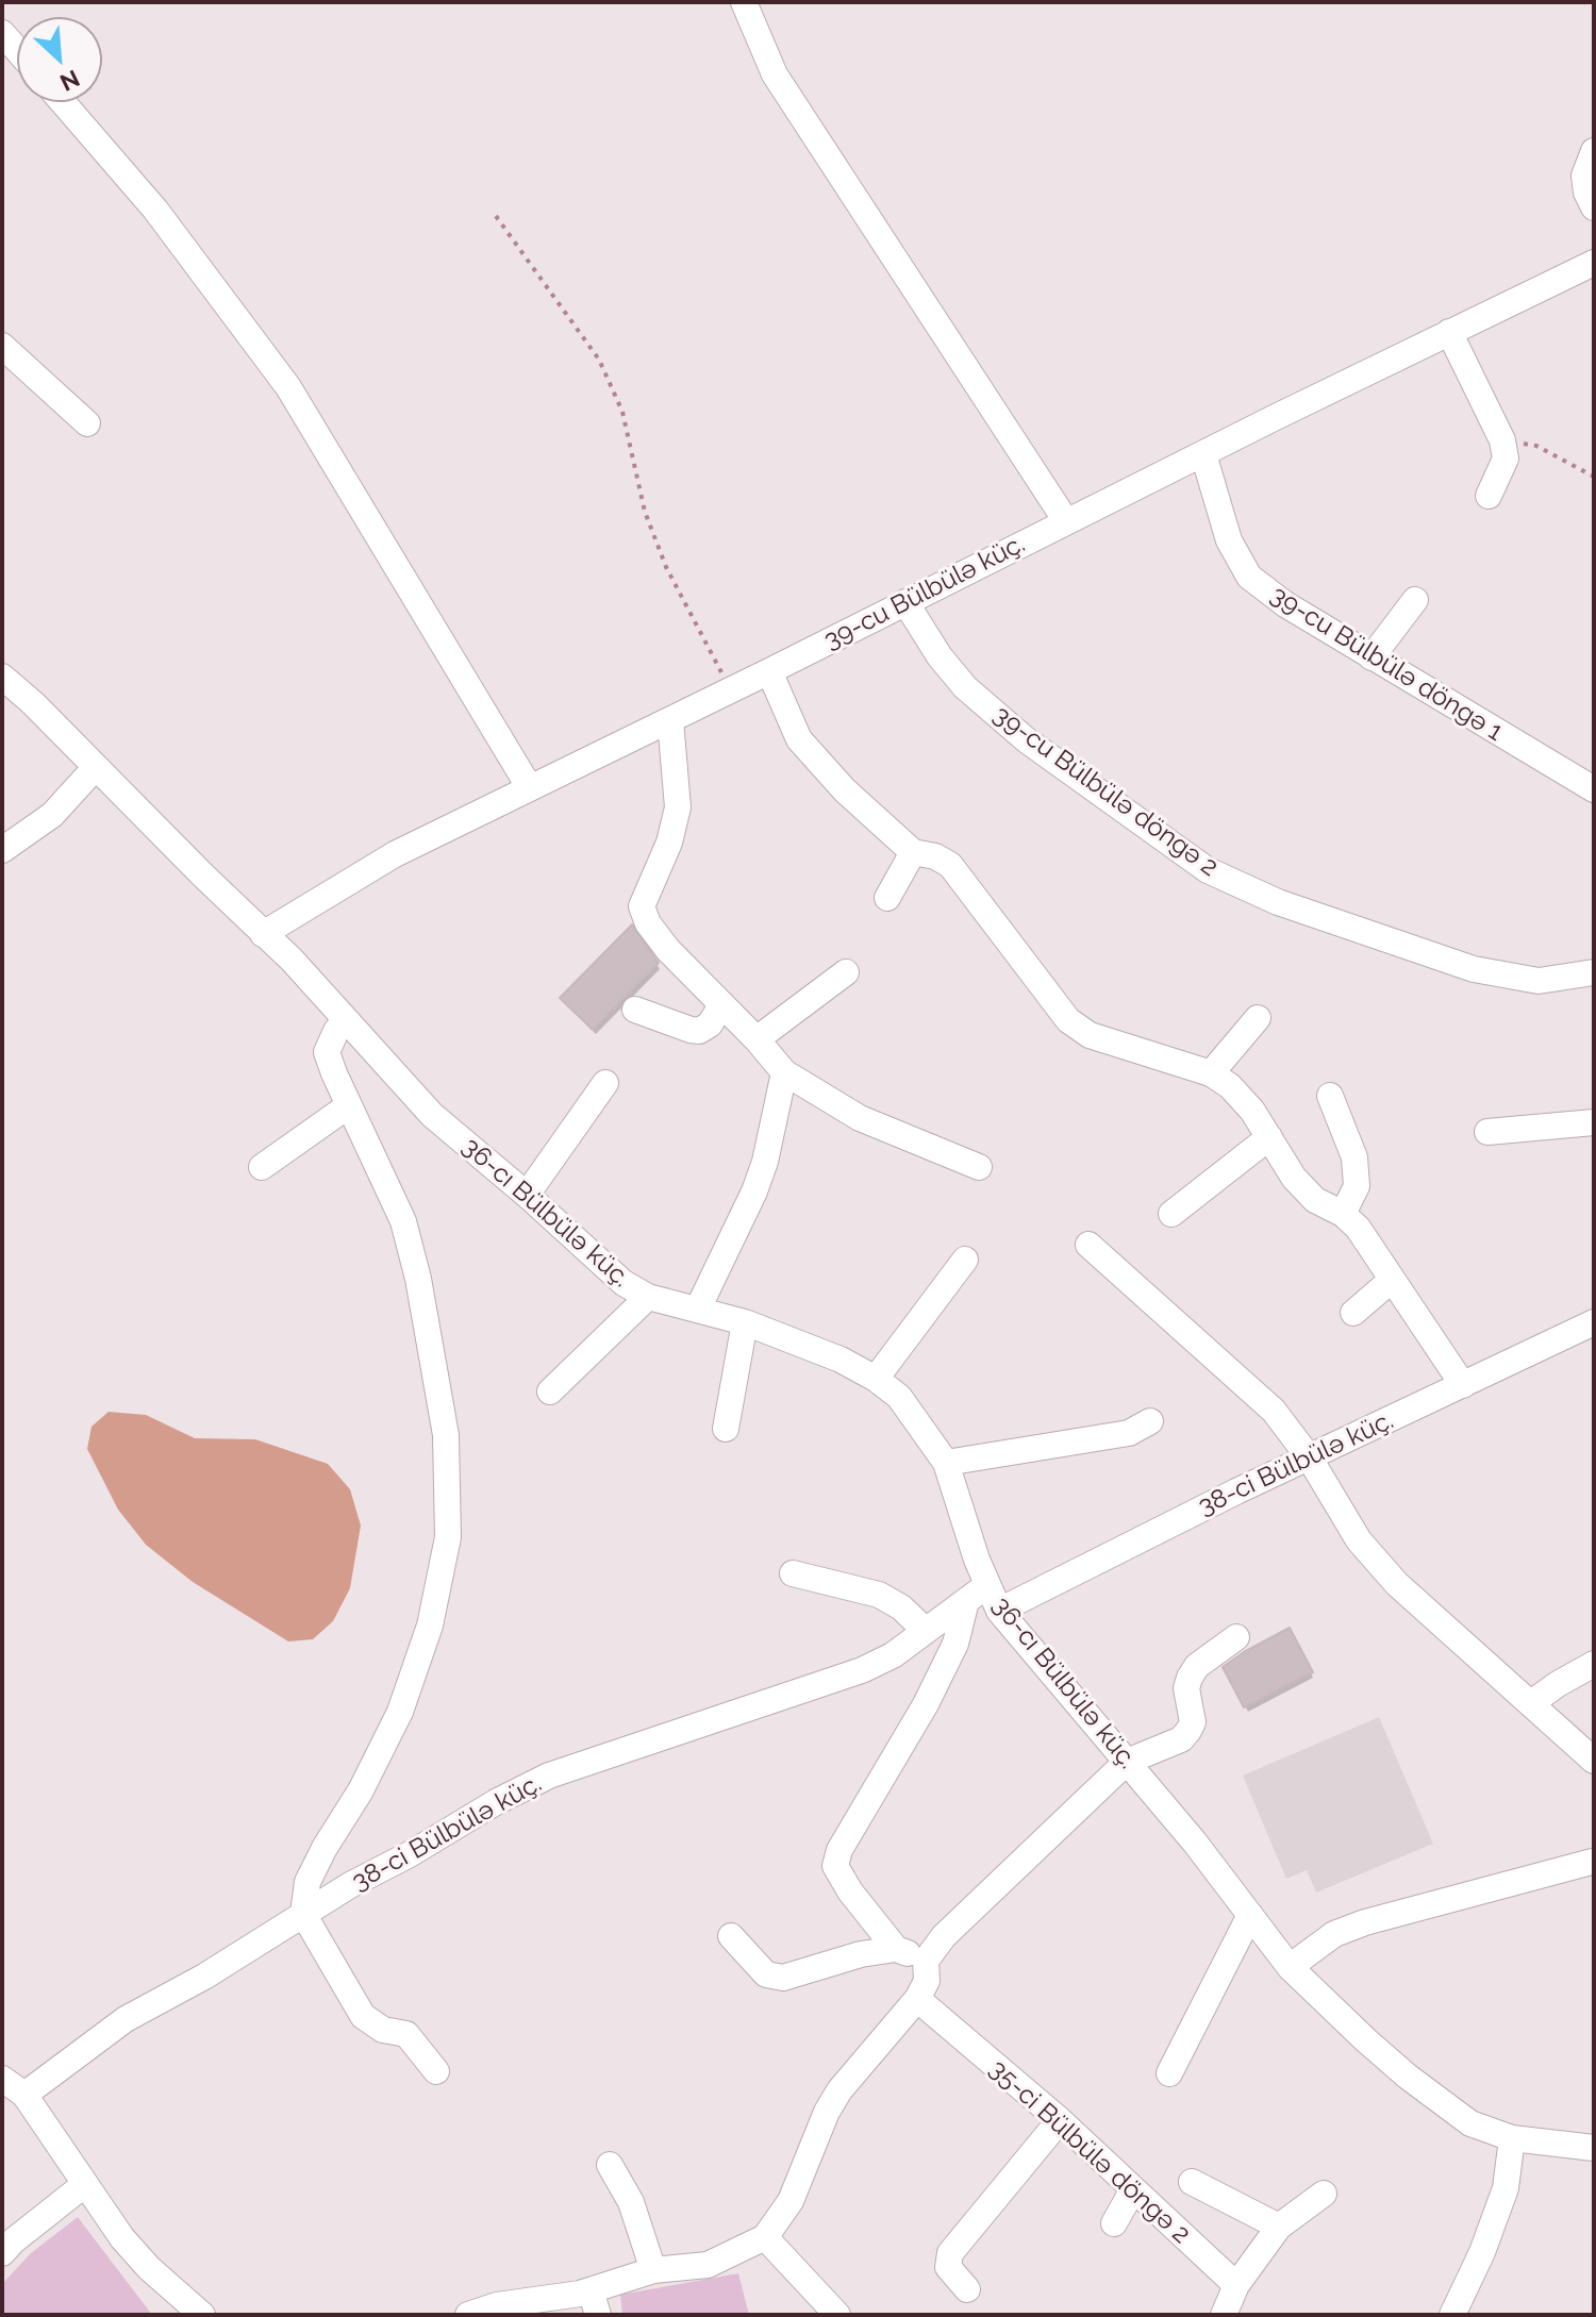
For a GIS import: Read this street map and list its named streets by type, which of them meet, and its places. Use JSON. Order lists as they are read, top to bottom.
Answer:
{
  "streets": {
    "street": [
      "39-cu Bülbülə küç.",
      "39-cu Bülbülə döngə 1",
      "39-cu Bülbülə döngə 2",
      "36-cı Bülbülə küç.",
      "38-ci Bülbülə küç.",
      "35-ci Bülbülə döngə 2"
    ]
  },
  "crossings": [
    ["39-cu Bülbülə küç.", "39-cu Bülbülə döngə 1"],
    ["39-cu Bülbülə küç.", "39-cu Bülbülə döngə 2"],
    ["39-cu Bülbülə küç.", "36-cı Bülbülə küç."],
    ["36-cı Bülbülə küç.", "38-ci Bülbülə küç."]
  ],
  "north": "bottom right"
}
